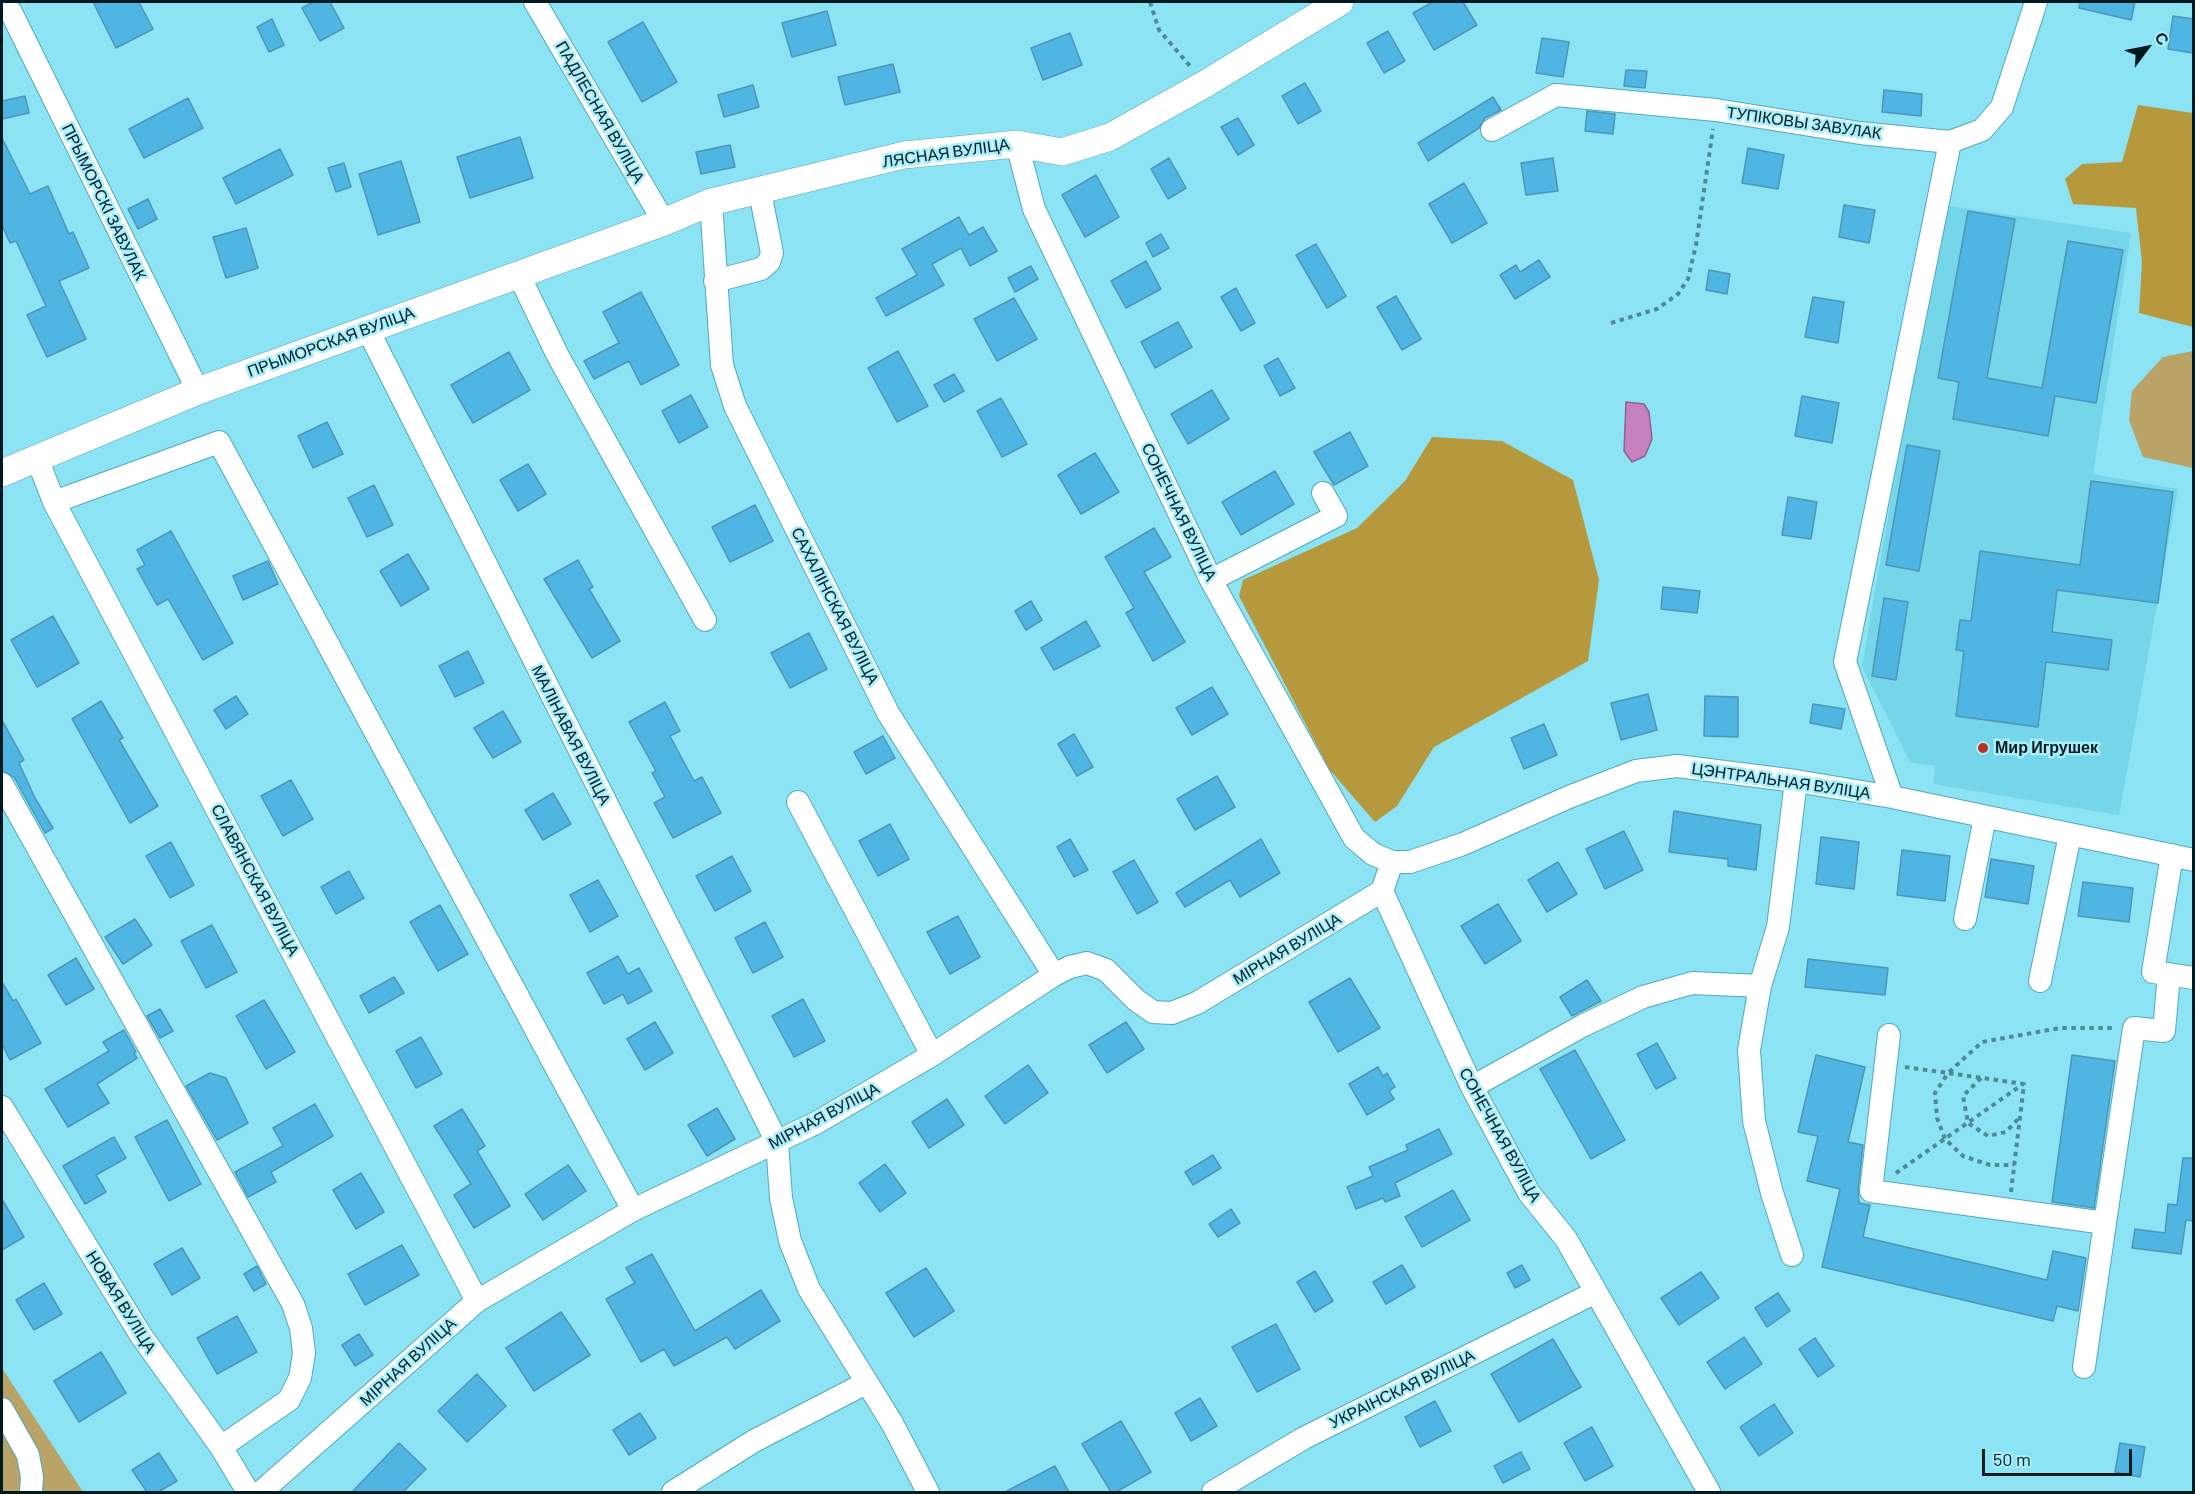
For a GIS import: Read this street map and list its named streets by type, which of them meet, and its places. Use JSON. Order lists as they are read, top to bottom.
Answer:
{
  "streets": {
    "main road": ["ЛЯСНАЯ ВУЛІЦА", "ПРЫМОРСКАЯ ВУЛІЦА"],
    "street": [
      "ПАДЛЕСНАЯ ВУЛІЦА",
      "ТУПІКОВЫ ЗАВУЛАК",
      "ПРЫМОРСКІ ЗАВУЛАК",
      "СОНЕЧНАЯ ВУЛІЦА",
      "САХАЛІНСКАЯ ВУЛІЦА",
      "МАЛІНАВАЯ ВУЛІЦА",
      "ЦЭНТРАЛЬНАЯ ВУЛІЦА",
      "СЛАВЯНСКАЯ ВУЛІЦА",
      "МІРНАЯ ВУЛІЦА",
      "НОВАЯ ВУЛІЦА",
      "УКРАІНСКАЯ ВУЛІЦА"
    ]
  },
  "crossings": [
    ["ПАДЛЕСНАЯ ВУЛІЦА", "ЛЯСНАЯ ВУЛІЦА"],
    ["ПАДЛЕСНАЯ ВУЛІЦА", "ПРЫМОРСКАЯ ВУЛІЦА"],
    ["ЛЯСНАЯ ВУЛІЦА", "ПРЫМОРСКАЯ ВУЛІЦА"],
    ["ЛЯСНАЯ ВУЛІЦА", "СОНЕЧНАЯ ВУЛІЦА"],
    ["ЛЯСНАЯ ВУЛІЦА", "САХАЛІНСКАЯ ВУЛІЦА"],
    ["ПРЫМОРСКІ ЗАВУЛАК", "ПРЫМОРСКАЯ ВУЛІЦА"],
    ["ПРЫМОРСКАЯ ВУЛІЦА", "МАЛІНАВАЯ ВУЛІЦА"],
    ["ПРЫМОРСКАЯ ВУЛІЦА", "СЛАВЯНСКАЯ ВУЛІЦА"],
    ["СОНЕЧНАЯ ВУЛІЦА", "ЦЭНТРАЛЬНАЯ ВУЛІЦА"],
    ["СОНЕЧНАЯ ВУЛІЦА", "МІРНАЯ ВУЛІЦА"],
    ["СОНЕЧНАЯ ВУЛІЦА", "УКРАІНСКАЯ ВУЛІЦА"],
    ["САХАЛІНСКАЯ ВУЛІЦА", "МІРНАЯ ВУЛІЦА"],
    ["МАЛІНАВАЯ ВУЛІЦА", "МІРНАЯ ВУЛІЦА"],
    ["СЛАВЯНСКАЯ ВУЛІЦА", "МІРНАЯ ВУЛІЦА"]
  ],
  "places": ["Мир Игрушек"],
  "scale_bar": "50 m",
  "north": "top right"
}
